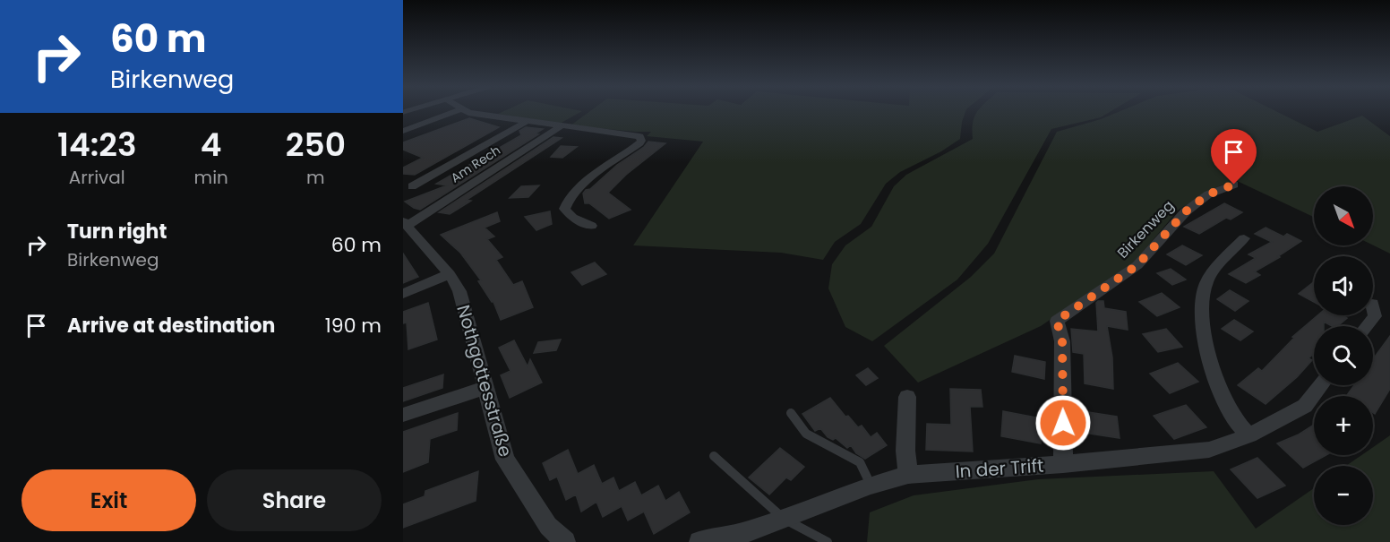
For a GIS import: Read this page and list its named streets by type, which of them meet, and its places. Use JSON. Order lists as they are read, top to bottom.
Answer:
{
  "streets": {
    "street": [
      "Am Rech",
      "Birkenweg",
      "Nothgottesstraße",
      "In der Trift"
    ]
  },
  "crossings": [
    ["Am Rech", "Nothgottesstraße"],
    ["Birkenweg", "In der Trift"]
  ],
  "north": "bottom right",
  "page": {
    "turn": ["60 m", "Birkenweg"],
    "eta": [
      "14:23",
      "Arrival",
      "4",
      "min",
      "250",
      "m"
    ],
    "map_buttons": ["+", "−"],
    "list": [
      {
        "name": "Turn right",
        "note": "Birkenweg",
        "value": "60 m"
      },
      {
        "name": "Arrive at destination",
        "value": "190 m"
      }
    ],
    "buttons": ["Exit", "Share"]
  }
}
